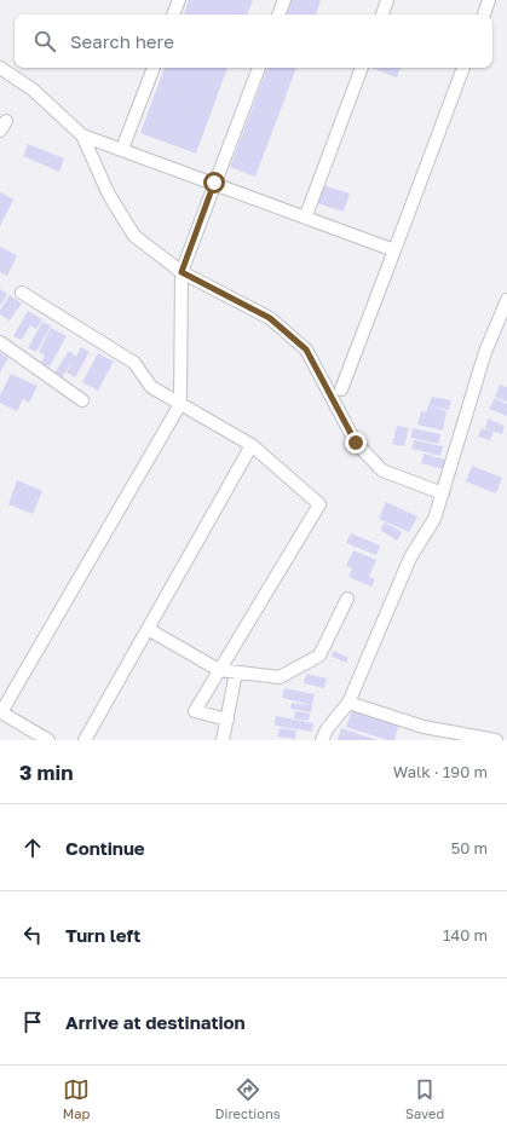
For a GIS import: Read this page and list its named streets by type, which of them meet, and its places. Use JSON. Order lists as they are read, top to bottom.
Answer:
{
  "page": {
    "search": "Search here",
    "heading": ["3 min", "Walk · 190 m"],
    "list": [
      ["Continue", "50 m"],
      ["Turn left", "140 m"],
      "Arrive at destination"
    ],
    "nav": ["Map", "Directions", "Saved"]
  }
}
